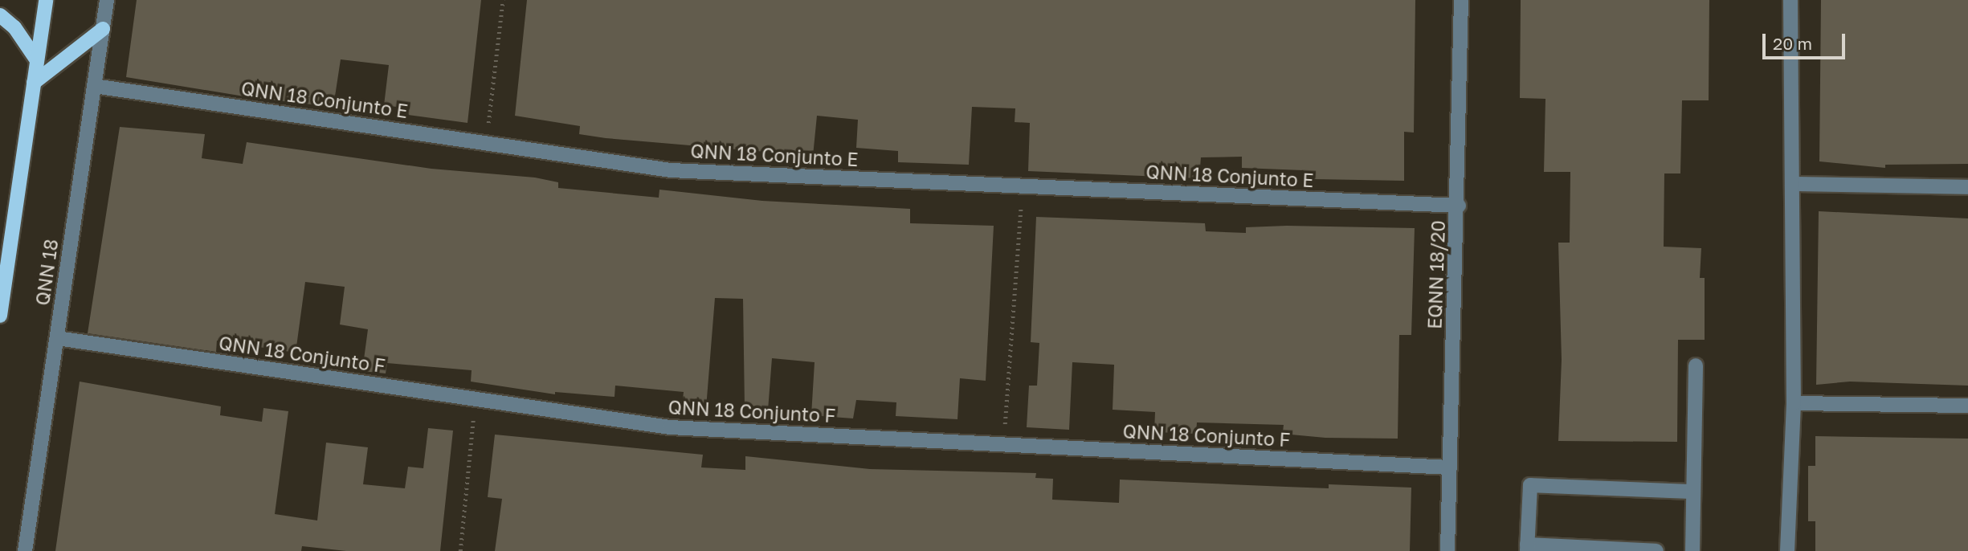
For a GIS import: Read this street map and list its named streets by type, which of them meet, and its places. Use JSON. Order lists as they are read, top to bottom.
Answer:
{
  "streets": {
    "street": [
      "QNN 18 Conjunto E",
      "QNN 18",
      "EQNN 18/20",
      "QNN 18 Conjunto F"
    ]
  },
  "crossings": [
    ["QNN 18 Conjunto E", "QNN 18"],
    ["QNN 18 Conjunto E", "EQNN 18/20"],
    ["QNN 18", "QNN 18 Conjunto F"],
    ["EQNN 18/20", "QNN 18 Conjunto F"]
  ],
  "scale_bar": "20 m"
}
